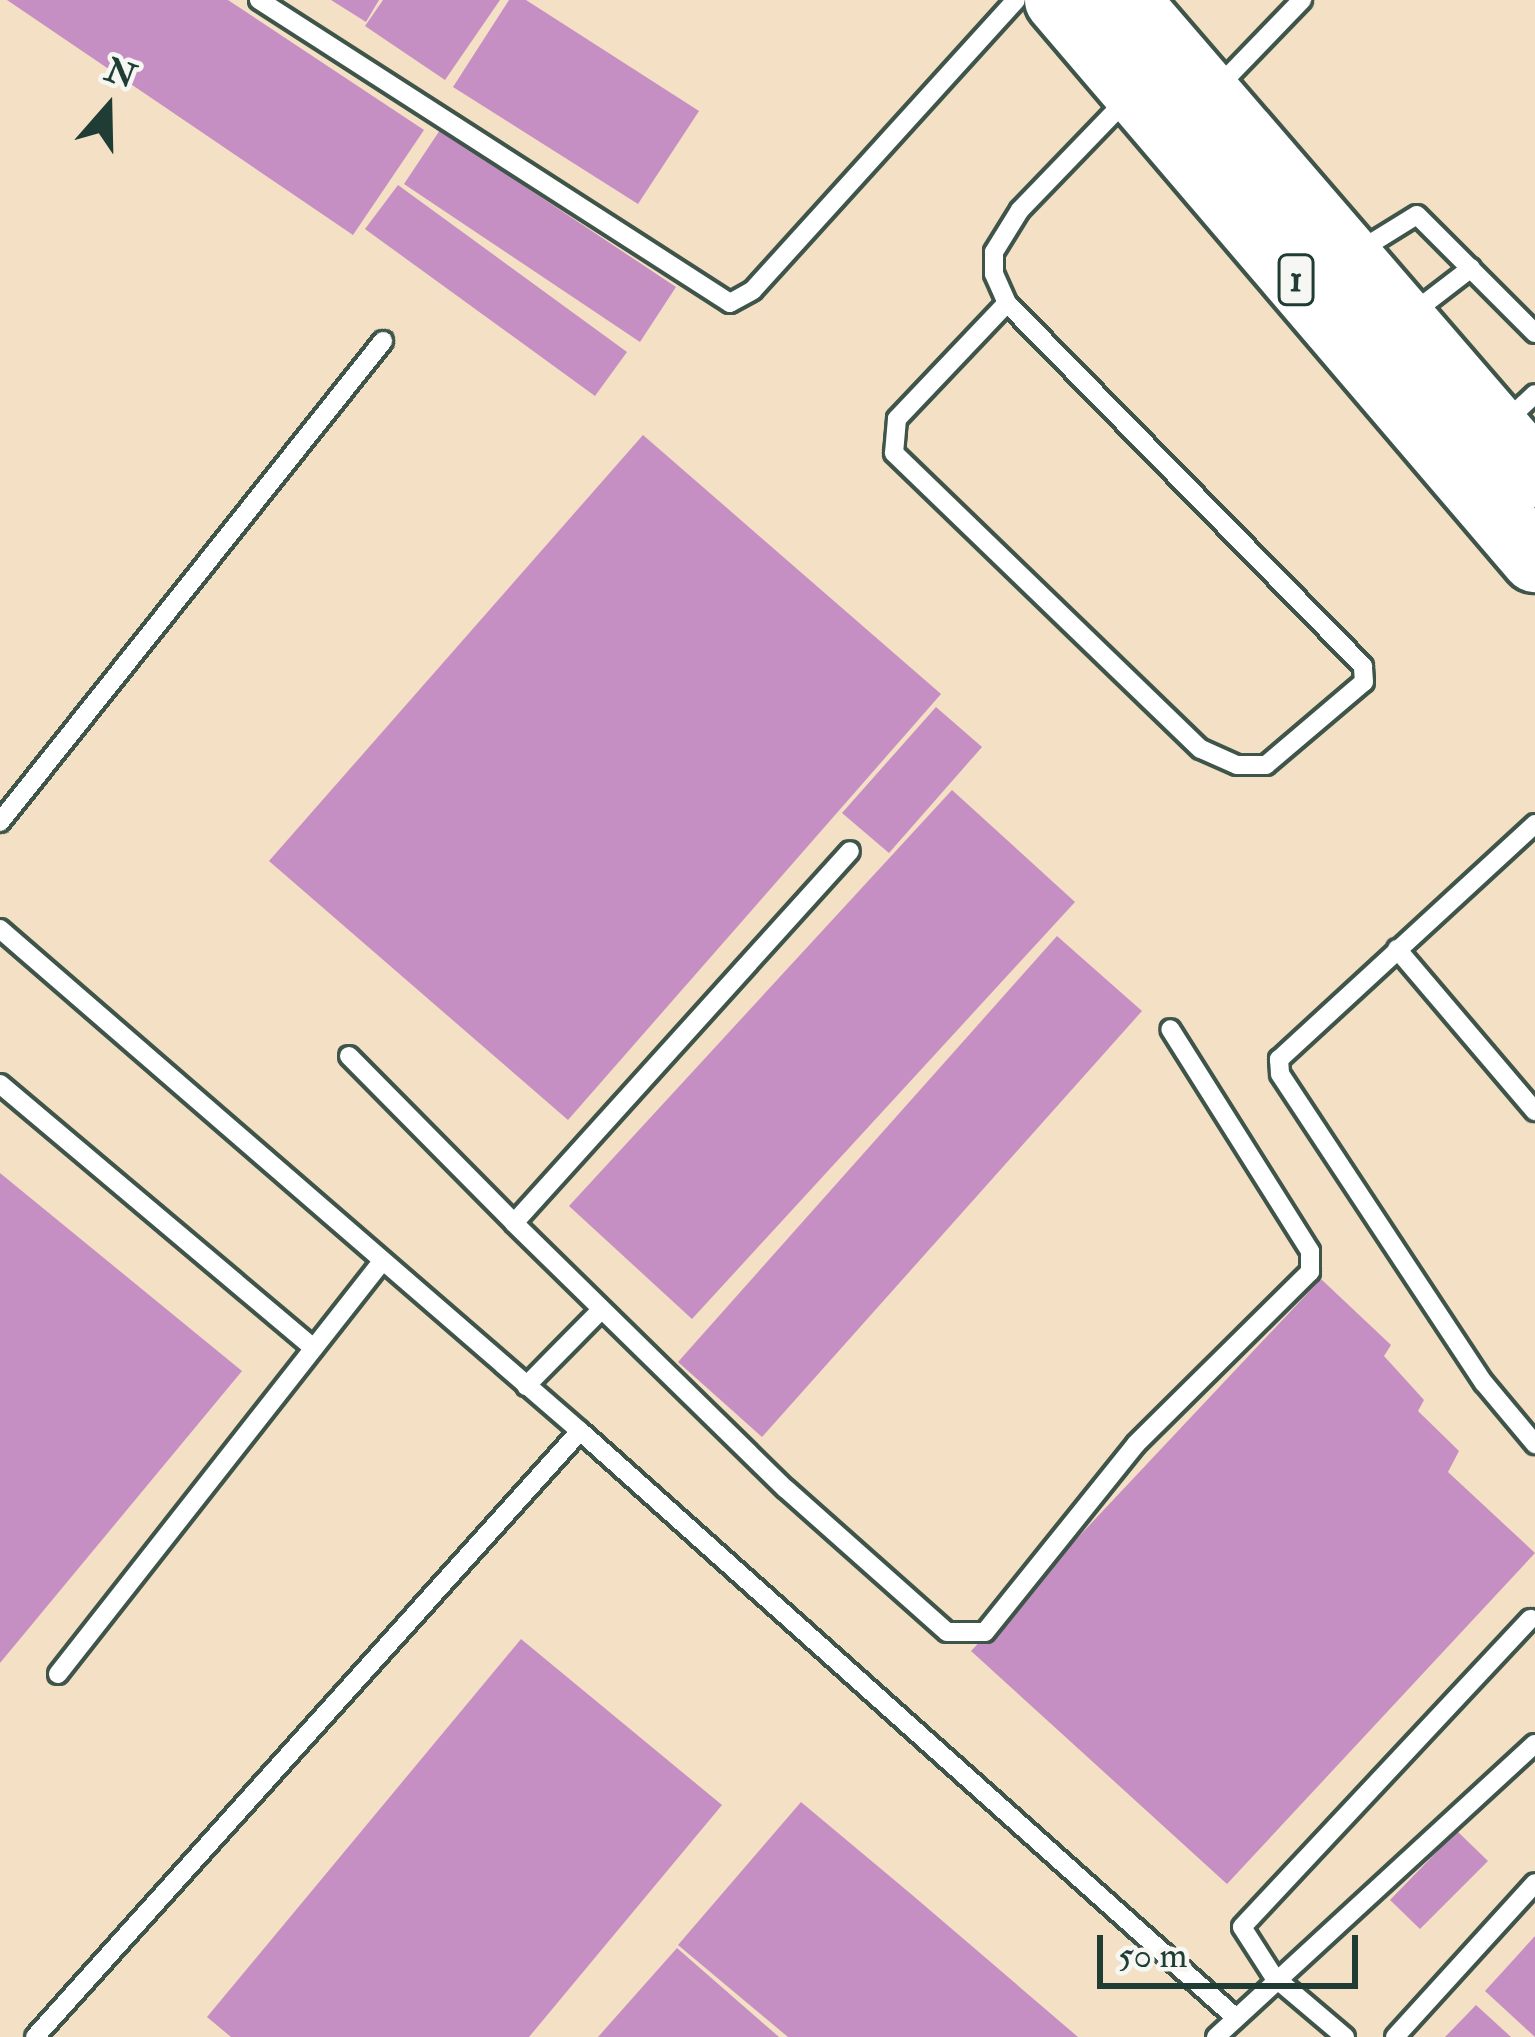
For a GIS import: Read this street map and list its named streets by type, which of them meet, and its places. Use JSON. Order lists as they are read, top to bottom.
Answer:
{
  "streets": {
    "highway": ["1"]
  },
  "scale_bar": "50 m",
  "north": "top"
}
